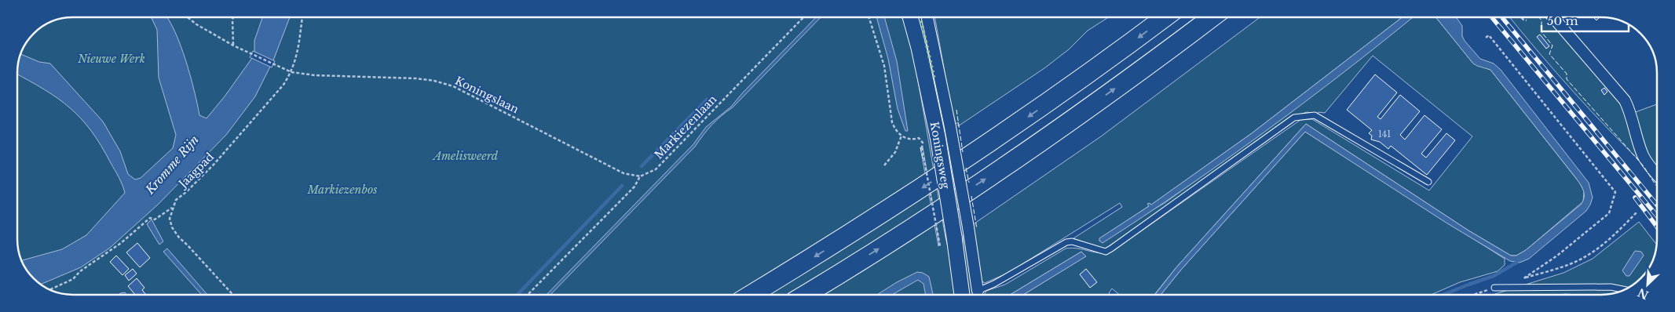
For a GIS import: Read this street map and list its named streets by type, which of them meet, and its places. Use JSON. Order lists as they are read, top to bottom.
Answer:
{
  "streets": {
    "main road": ["Koningsweg"],
    "path": ["Koningslaan", "Markiezenlaan", "Jaagpad"]
  },
  "crossings": [
    ["Koningslaan", "Markiezenlaan"],
    ["Koningslaan", "Jaagpad"]
  ],
  "water": ["Kromme Rijn"],
  "parks": ["Nieuwe Werk", "Amelisweerd", "Markiezenbos"],
  "house_numbers": ["141"],
  "scale_bar": "50 m",
  "north": "bottom left"
}
